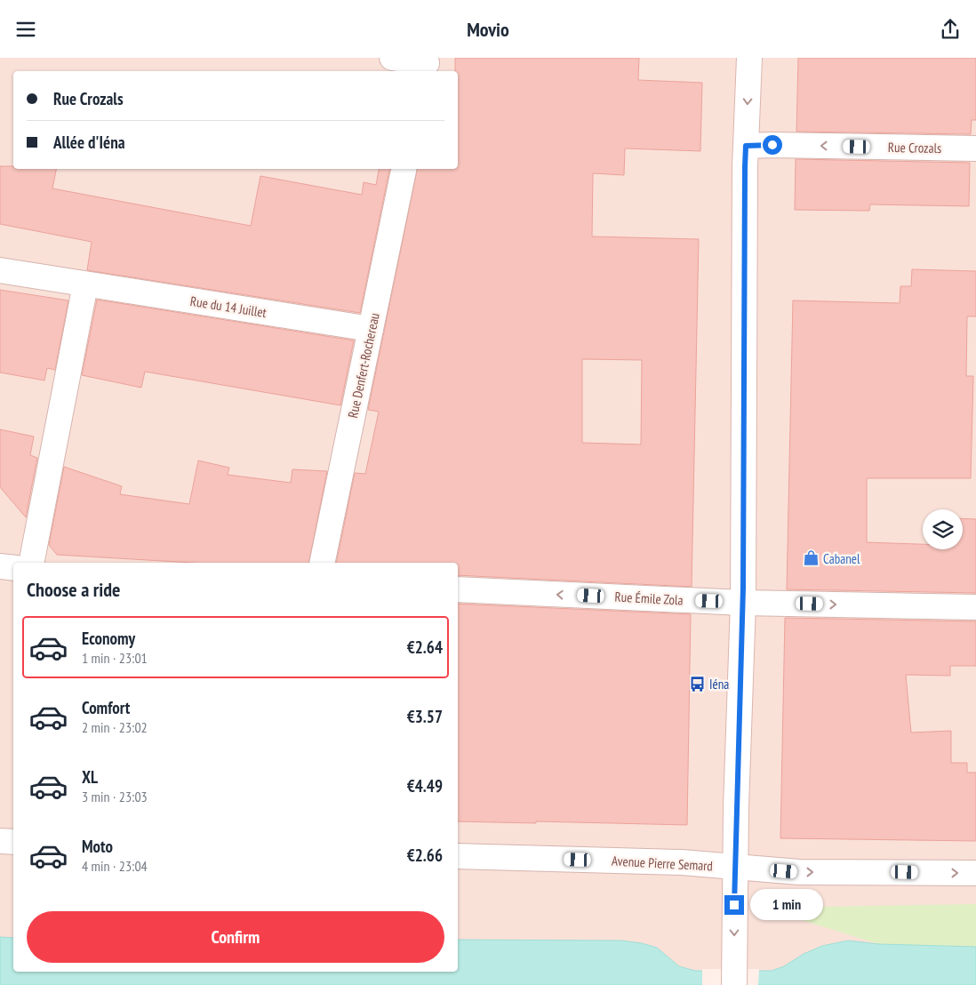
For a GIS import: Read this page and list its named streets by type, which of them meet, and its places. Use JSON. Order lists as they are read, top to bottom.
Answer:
{
  "streets": {
    "street": [
      "Rue Crozals",
      "Rue du 14 Juillet",
      "Rue Denfert-Rochereau",
      "Rue Émile Zola",
      "Avenue Pierre Semard"
    ]
  },
  "crossings": [
    ["Rue du 14 Juillet", "Rue Denfert-Rochereau"]
  ],
  "one_way": ["Rue Crozals", "Avenue Pierre Semard"],
  "places": {
    "shop": ["Cabanel"],
    "bus stop": ["Iéna"]
  },
  "page": {
    "header": "Movio",
    "banner": ["Rue Crozals", "Allée d'Iéna"],
    "heading": "Choose a ride",
    "list": [
      {
        "name": "Economy",
        "note": "1 min · 23:01",
        "value": "€2.64"
      },
      {
        "name": "Comfort",
        "note": "2 min · 23:02",
        "value": "€3.57"
      },
      {
        "name": "XL",
        "note": "3 min · 23:03",
        "value": "€4.49"
      },
      {
        "name": "Moto",
        "note": "4 min · 23:04",
        "value": "€2.66"
      }
    ],
    "bubble": "1 min",
    "buttons": "Confirm"
  }
}
